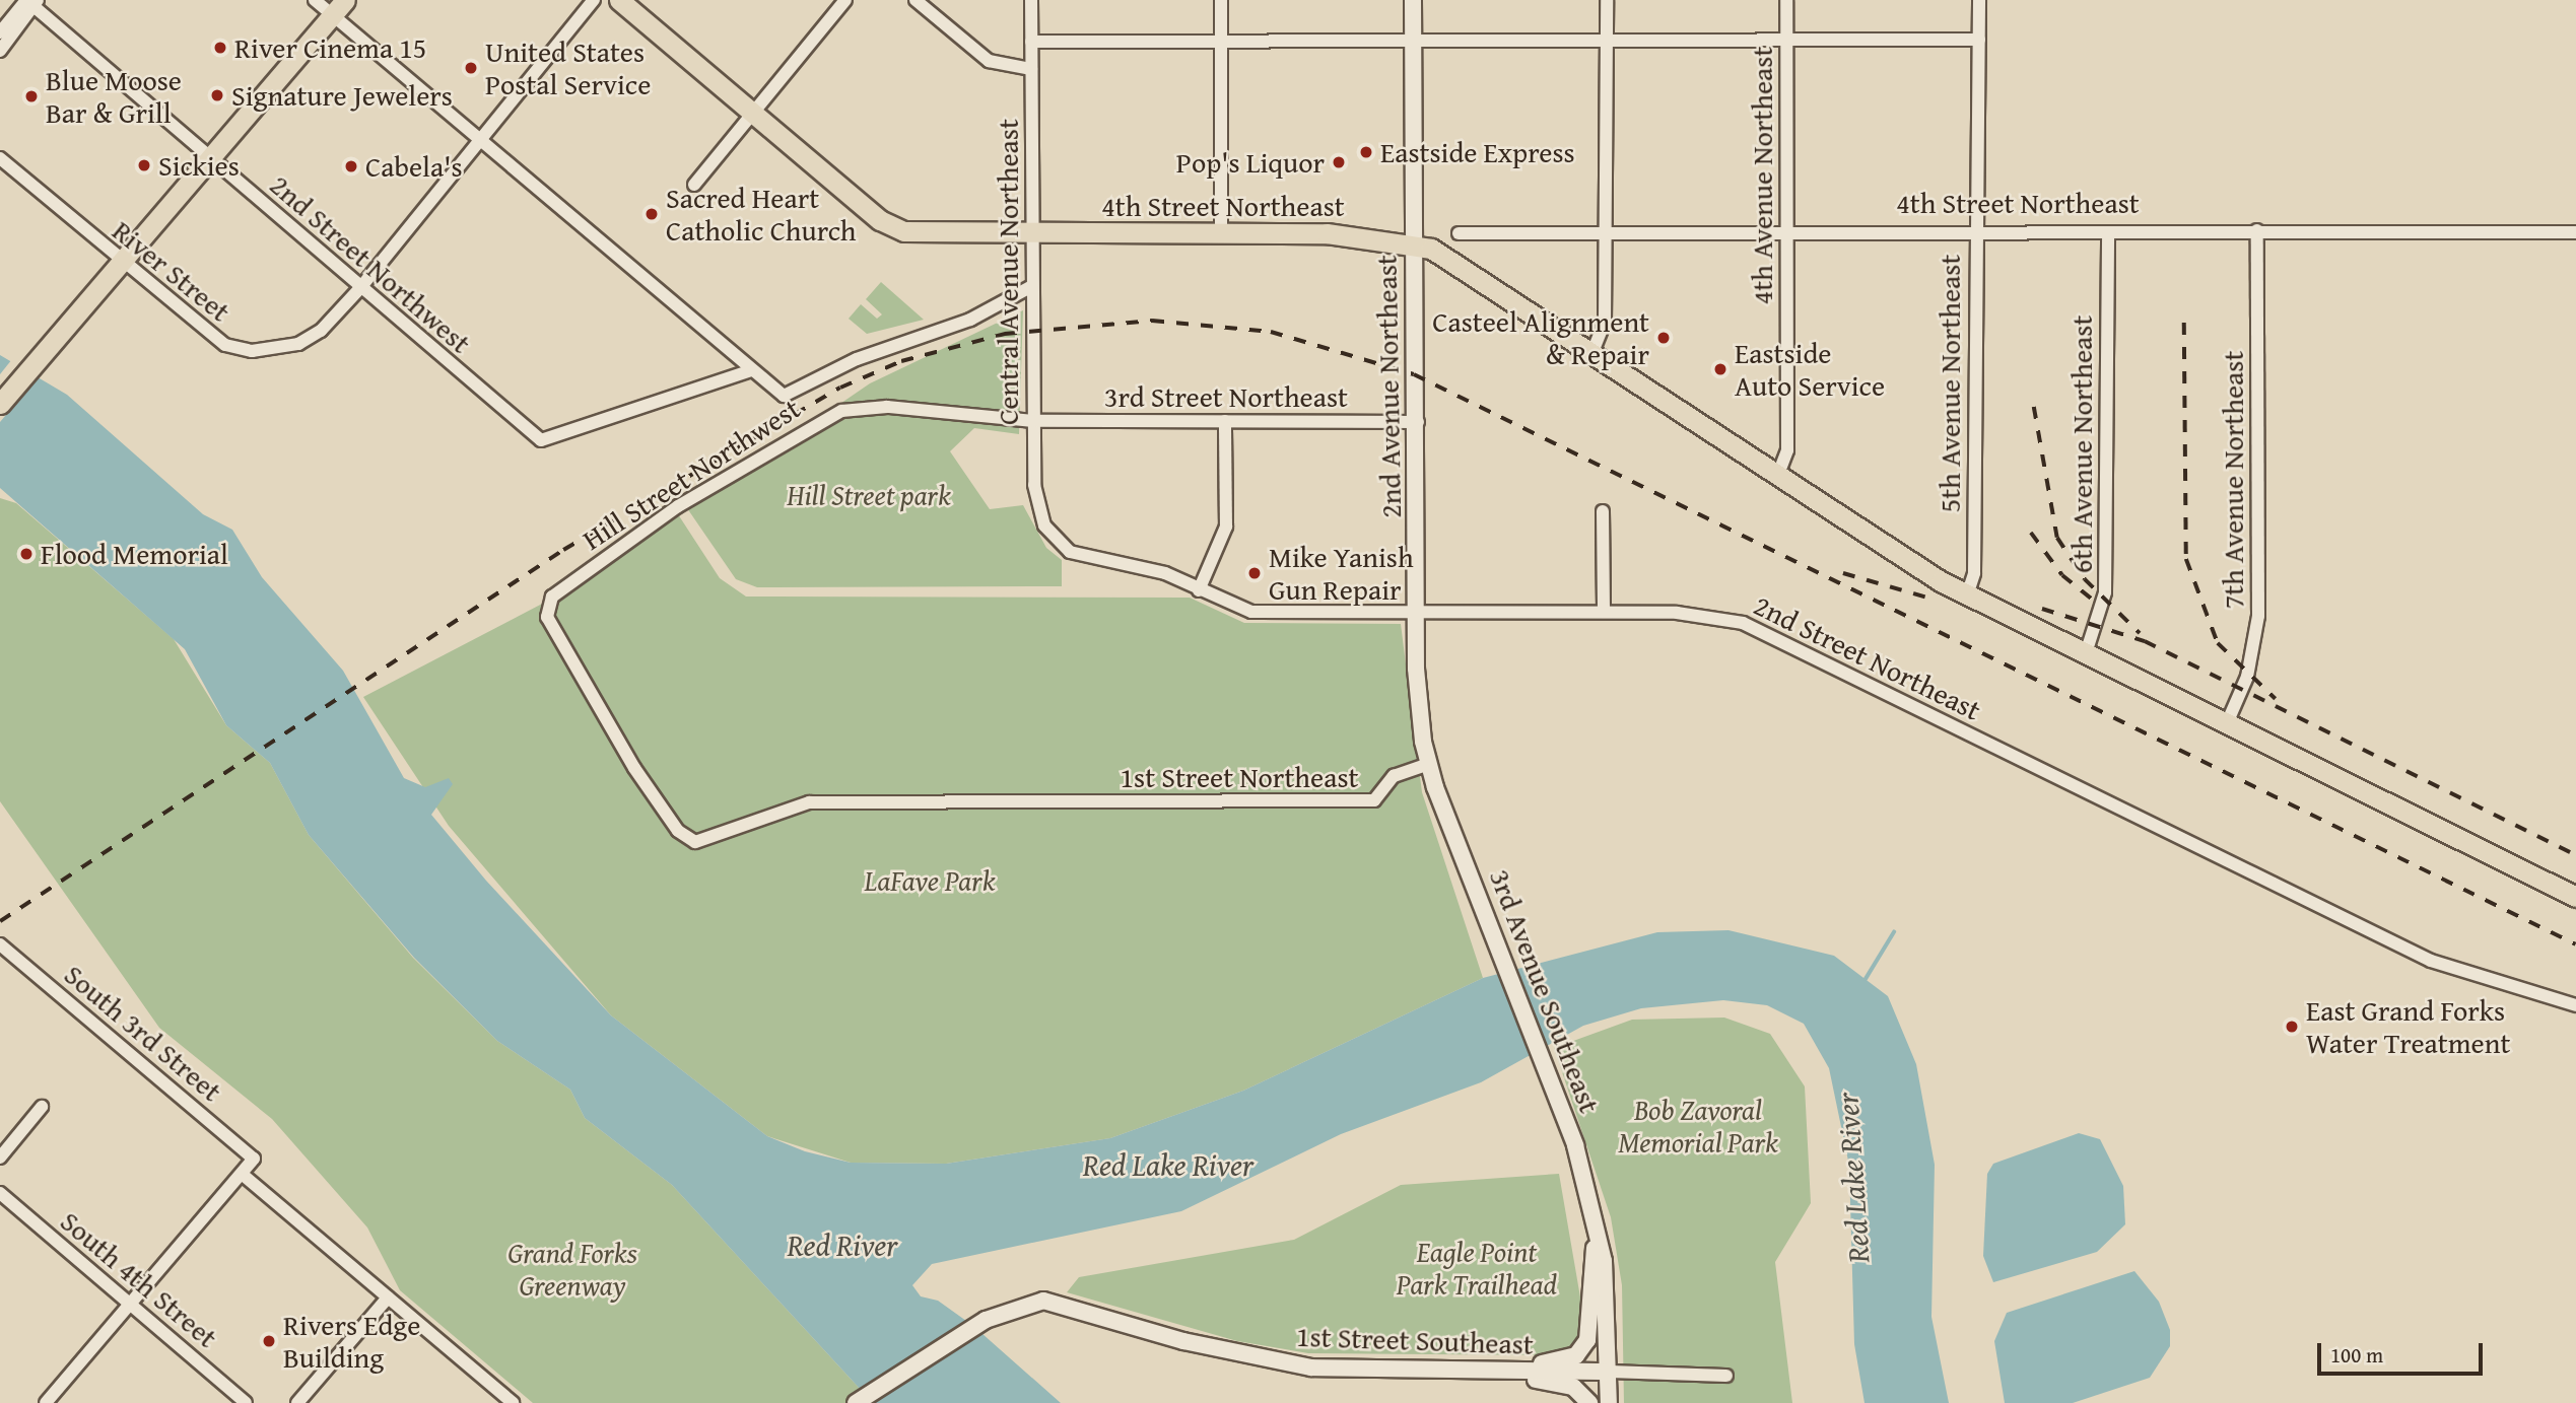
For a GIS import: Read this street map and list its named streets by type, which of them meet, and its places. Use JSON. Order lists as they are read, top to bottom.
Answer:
{
  "streets": {
    "main road": ["4th Street Northeast"],
    "street": [
      "4th Avenue Northeast",
      "2nd Street Northwest",
      "River Street",
      "Central Avenue Northeast",
      "5th Avenue Northeast",
      "2nd Avenue Northeast",
      "3rd Street Northeast",
      "6th Avenue Northeast",
      "Hill Street Northwest",
      "7th Avenue Northeast",
      "2nd Street Northeast",
      "1st Street Northeast",
      "3rd Avenue Southeast",
      "South 3rd Street",
      "South 4th Street",
      "1st Street Southeast"
    ]
  },
  "crossings": [
    ["4th Avenue Northeast", "4th Street Northeast"],
    ["4th Street Northeast", "Central Avenue Northeast"],
    ["4th Street Northeast", "5th Avenue Northeast"],
    ["4th Street Northeast", "2nd Avenue Northeast"],
    ["4th Street Northeast", "6th Avenue Northeast"],
    ["4th Street Northeast", "7th Avenue Northeast"],
    ["2nd Street Northwest", "River Street"],
    ["Central Avenue Northeast", "3rd Street Northeast"],
    ["Central Avenue Northeast", "Hill Street Northwest"],
    ["Central Avenue Northeast", "2nd Street Northeast"],
    ["2nd Avenue Northeast", "3rd Street Northeast"],
    ["2nd Avenue Northeast", "2nd Street Northeast"],
    ["2nd Avenue Northeast", "1st Street Northeast"],
    ["2nd Avenue Northeast", "3rd Avenue Southeast"],
    ["3rd Street Northeast", "Hill Street Northwest"],
    ["Hill Street Northwest", "1st Street Northeast"],
    ["3rd Avenue Southeast", "1st Street Southeast"]
  ],
  "water": ["Red Lake River", "Red River"],
  "parks": [
    "Hill Street park",
    "LaFave Park",
    "Bob Zavoral Memorial Park",
    "Eagle Point Park Trailhead",
    "Grand Forks Greenway"
  ],
  "places": [
    "River Cinema 15",
    "United States Postal Service",
    "Signature Jewelers",
    "Blue Moose Bar & Grill",
    "Eastside Express",
    "Pop's Liquor",
    "Sickies",
    "Cabela's",
    "Sacred Heart Catholic Church",
    "Casteel Alignment & Repair",
    "Eastside Auto Service",
    "Flood Memorial",
    "Mike Yanish Gun Repair",
    "East Grand Forks Water Treatment",
    "Rivers Edge Building"
  ],
  "scale_bar": "100 m"
}
